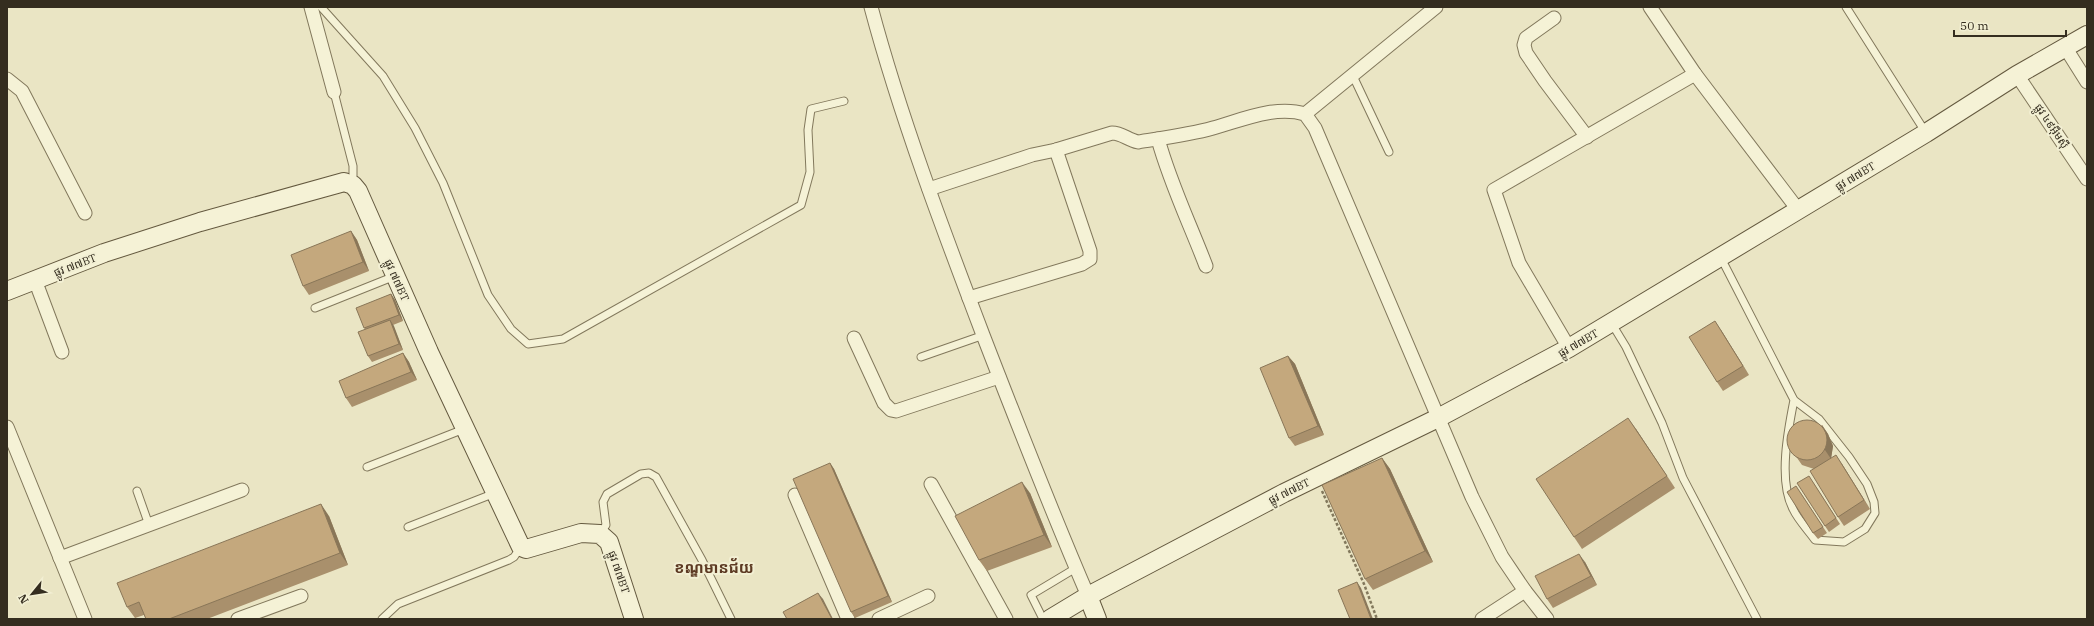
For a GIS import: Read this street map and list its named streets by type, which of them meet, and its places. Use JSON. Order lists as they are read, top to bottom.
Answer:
{
  "streets": {
    "street": ["ផ្លូវ ៤៩អ៊ឹមស៊ី", "ផ្លូវ ៧៧BT"]
  },
  "crossings": [
    ["ផ្លូវ ៤៩អ៊ឹមស៊ី", "ផ្លូវ ៧៧BT"]
  ],
  "districts": ["ខណ្ឌមានជ័យ"],
  "scale_bar": "50 m",
  "north": "bottom left"
}
